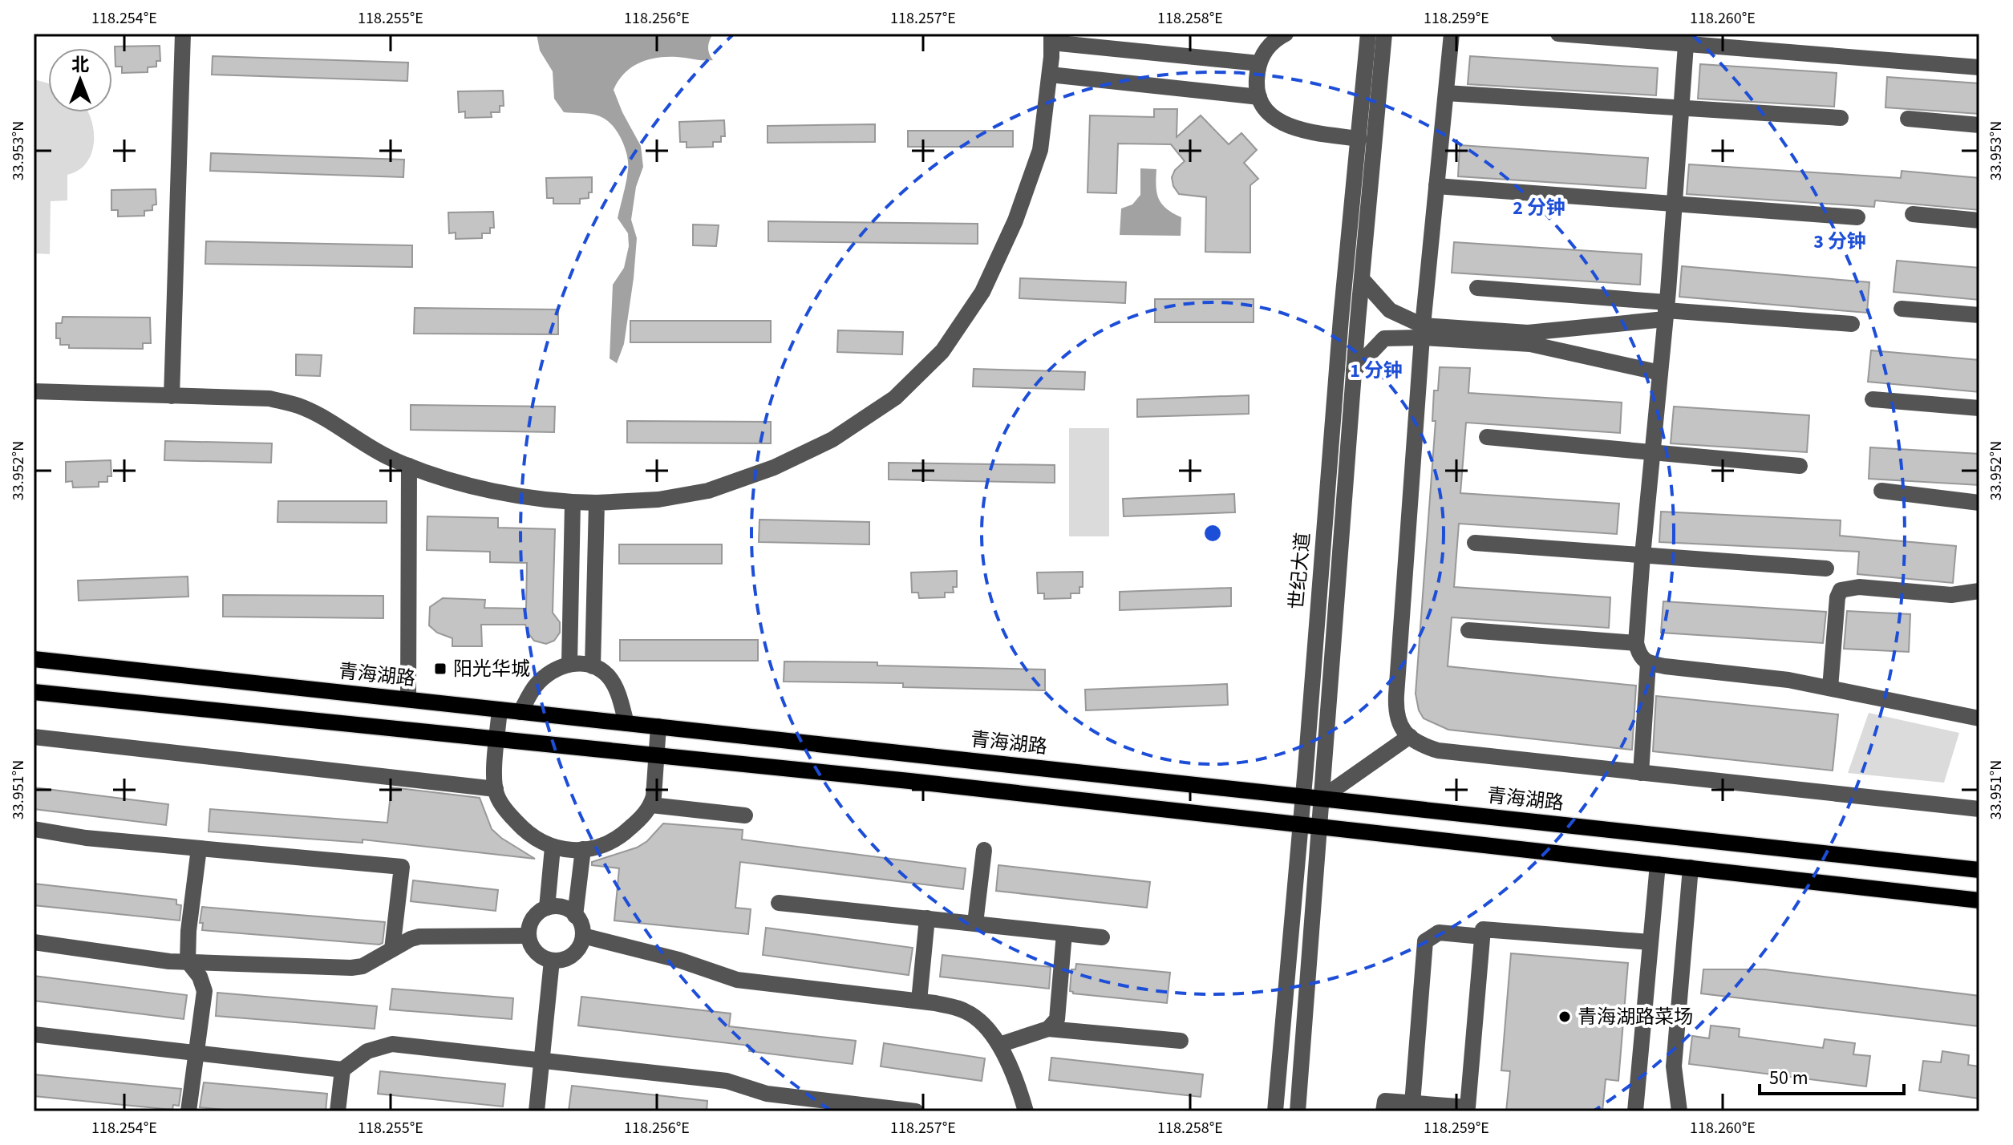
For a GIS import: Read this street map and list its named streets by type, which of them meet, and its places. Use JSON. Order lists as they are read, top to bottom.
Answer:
{
  "streets": {
    "main road": ["青海湖路"],
    "street": ["世纪大道"]
  },
  "crossings": [
    ["世纪大道", "青海湖路"]
  ],
  "places": {
    "transit": ["阳光华城"],
    "other": ["青海湖路菜场"]
  },
  "scale_bar": "50 m",
  "north": "top",
  "coordinates": [
    "118.254°E",
    "118.255°E",
    "118.256°E",
    "118.257°E",
    "118.258°E",
    "118.259°E",
    "118.260°E",
    "33.953°N",
    "33.952°N",
    "33.951°N"
  ],
  "rings": ["2 分钟", "3 分钟", "1 分钟"]
}
